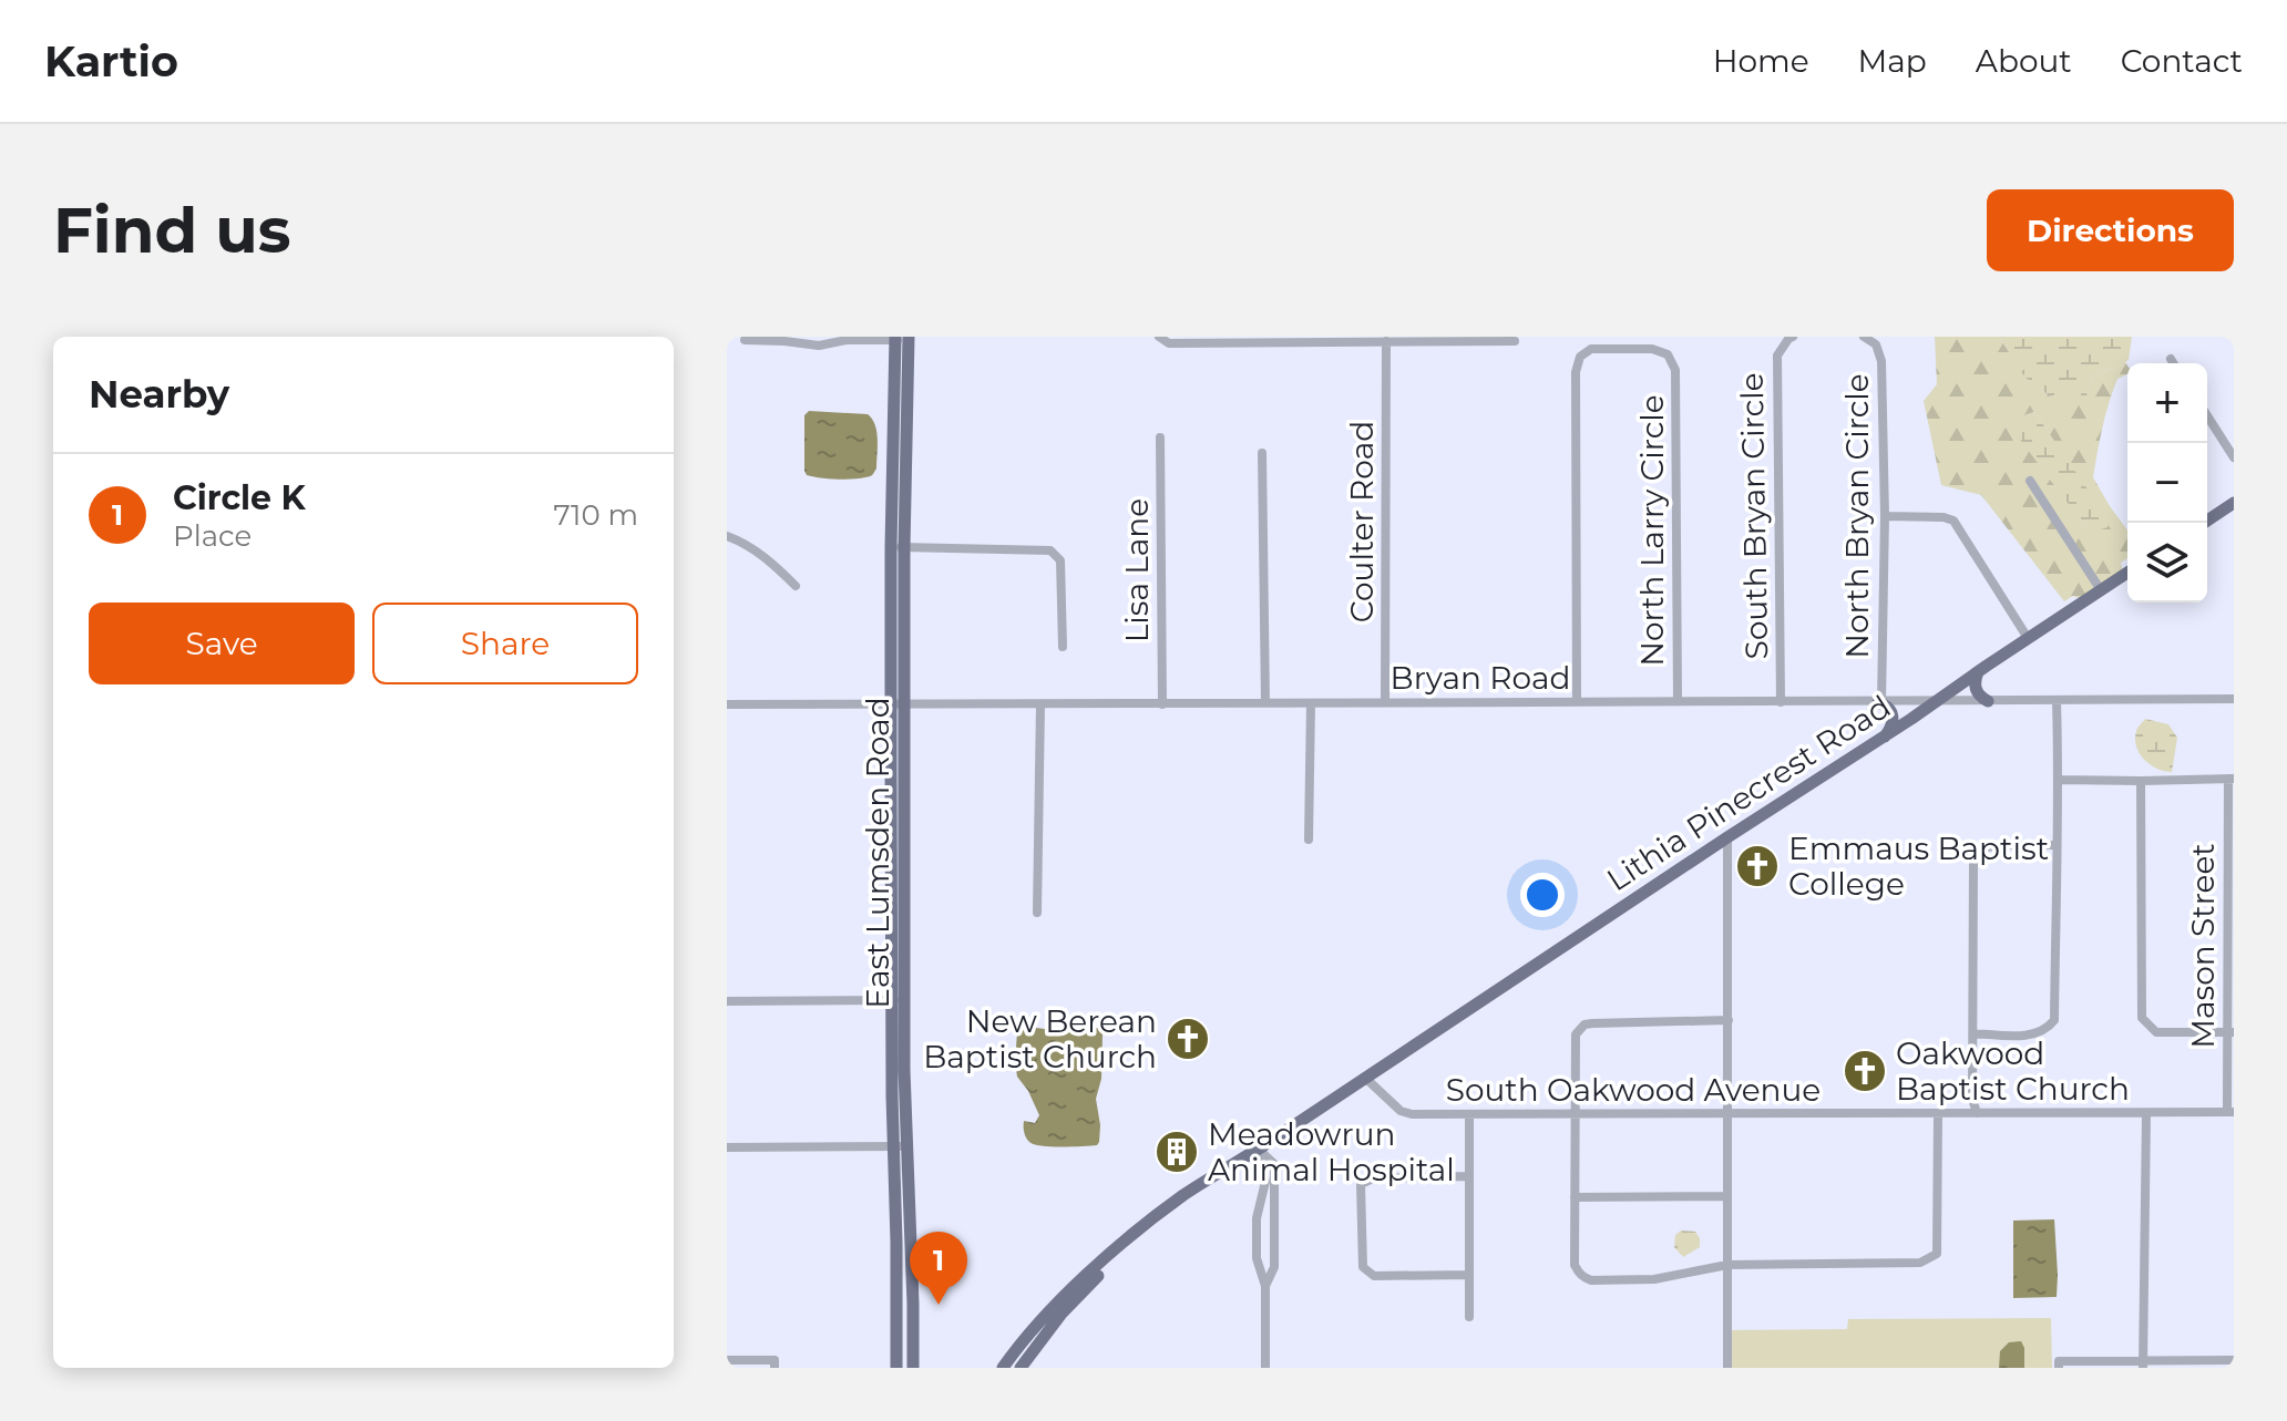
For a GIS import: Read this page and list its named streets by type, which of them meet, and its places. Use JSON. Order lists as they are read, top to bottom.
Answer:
{
  "streets": {
    "main road": ["Lithia Pinecrest Road", "East Lumsden Road"],
    "street": [
      "South Bryan Circle",
      "North Bryan Circle",
      "Coulter Road",
      "North Larry Circle",
      "Lisa Lane",
      "Bryan Road",
      "Mason Street",
      "South Oakwood Avenue"
    ]
  },
  "crossings": [
    ["South Bryan Circle", "Bryan Road"],
    ["North Bryan Circle", "Bryan Road"],
    ["Coulter Road", "Bryan Road"],
    ["North Larry Circle", "Bryan Road"],
    ["Lisa Lane", "Bryan Road"],
    ["Bryan Road", "Lithia Pinecrest Road"],
    ["Bryan Road", "East Lumsden Road"],
    ["Lithia Pinecrest Road", "South Oakwood Avenue"],
    ["Mason Street", "South Oakwood Avenue"]
  ],
  "places": {
    "church": ["Emmaus Baptist College", "New Berean Baptist Church", "Oakwood Baptist Church"],
    "building": ["Meadowrun Animal Hospital"]
  },
  "page": {
    "header": "Kartio",
    "nav": [
      "Home",
      "Map",
      "About",
      "Contact"
    ],
    "buttons": [
      "Directions",
      ["Save", "Share"]
    ],
    "title": "Find us",
    "heading": "Nearby",
    "map_buttons": ["+", "−"],
    "list": [
      {
        "mark": "1",
        "name": "Circle K",
        "note": "Place",
        "value": "710 m"
      }
    ],
    "pins": "1"
  }
}
